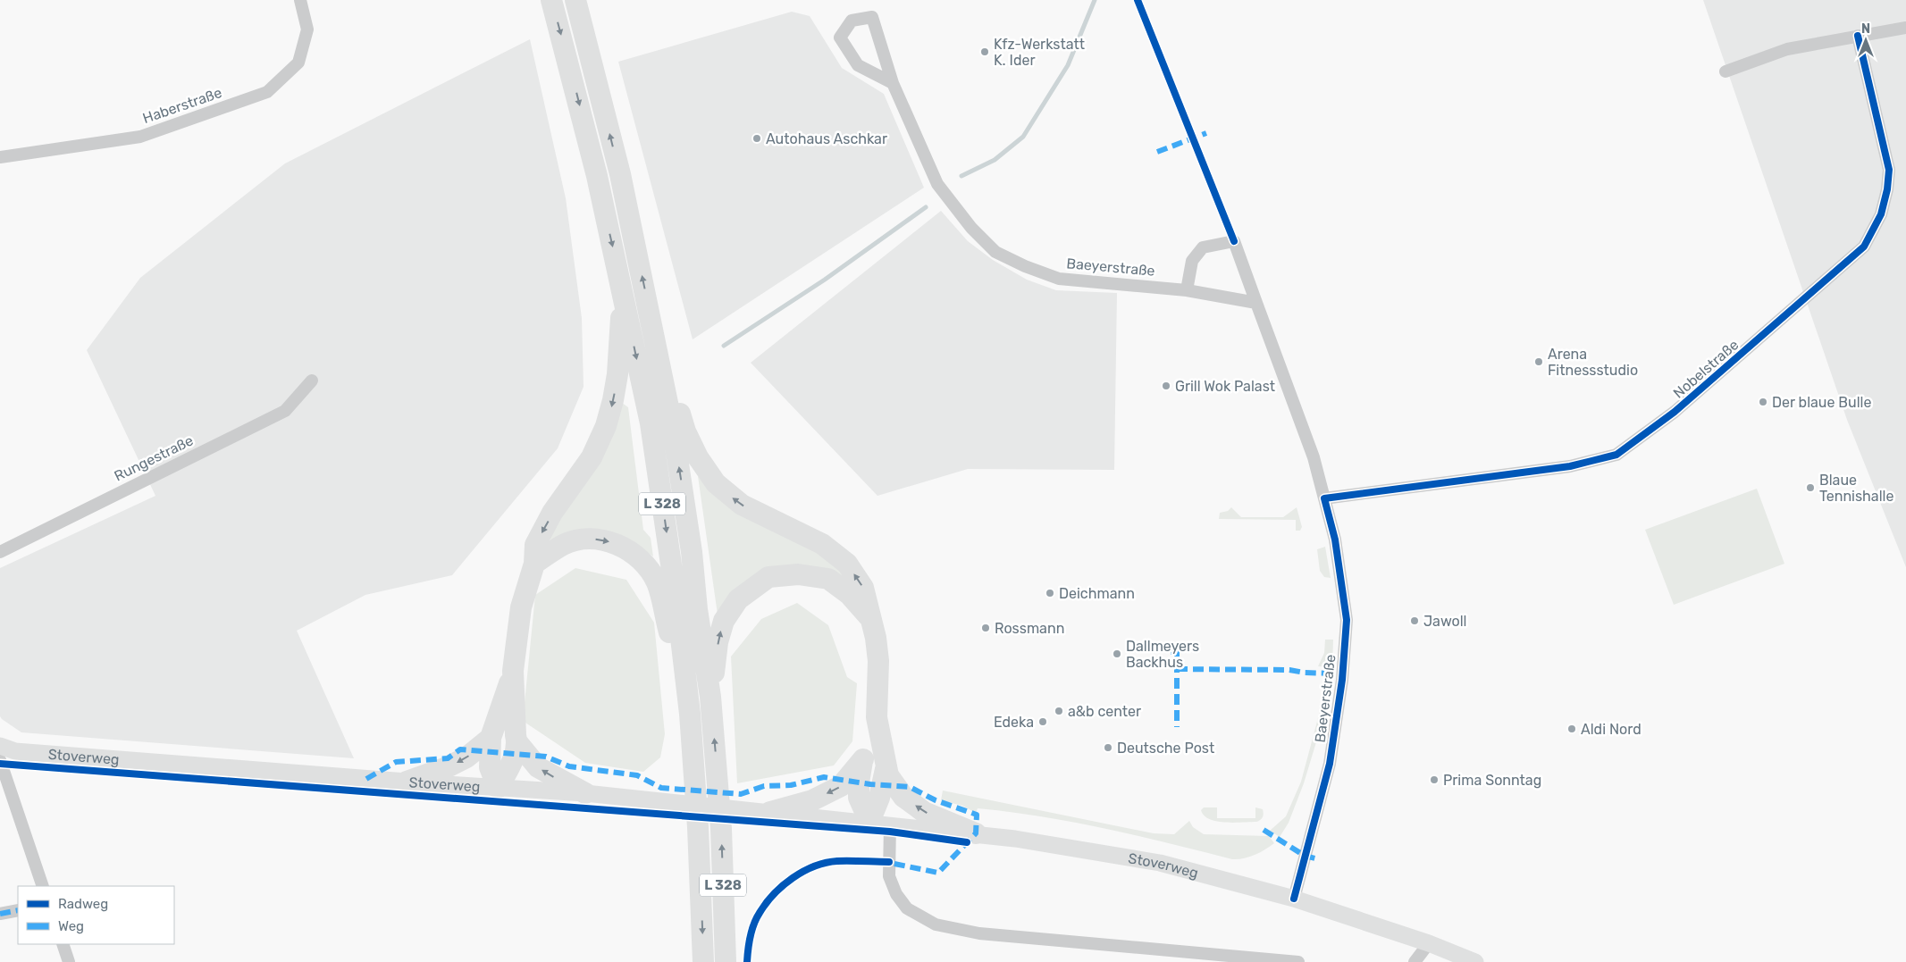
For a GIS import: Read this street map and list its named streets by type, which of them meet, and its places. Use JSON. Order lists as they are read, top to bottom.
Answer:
{
  "streets": {
    "highway": ["L 328"],
    "street": [
      "Haberstraße",
      "Baeyerstraße",
      "Nobelstraße",
      "Rungestraße",
      "Stoverweg"
    ]
  },
  "crossings": [
    ["Baeyerstraße", "Nobelstraße"],
    ["Baeyerstraße", "Stoverweg"]
  ],
  "places": [
    "Kfz-Werkstatt K. Ider",
    "Autohaus Aschkar",
    "Arena Fitnessstudio",
    "Grill Wok Palast",
    "Der blaue Bulle",
    "Blaue Tennishalle",
    "Deichmann",
    "Jawoll",
    "Rossmann",
    "Dallmeyers Backhus",
    "a&b center",
    "Edeka",
    "Aldi Nord",
    "Deutsche Post",
    "Prima Sonntag"
  ],
  "legend": ["Radweg", "Weg"],
  "north": "top"
}
